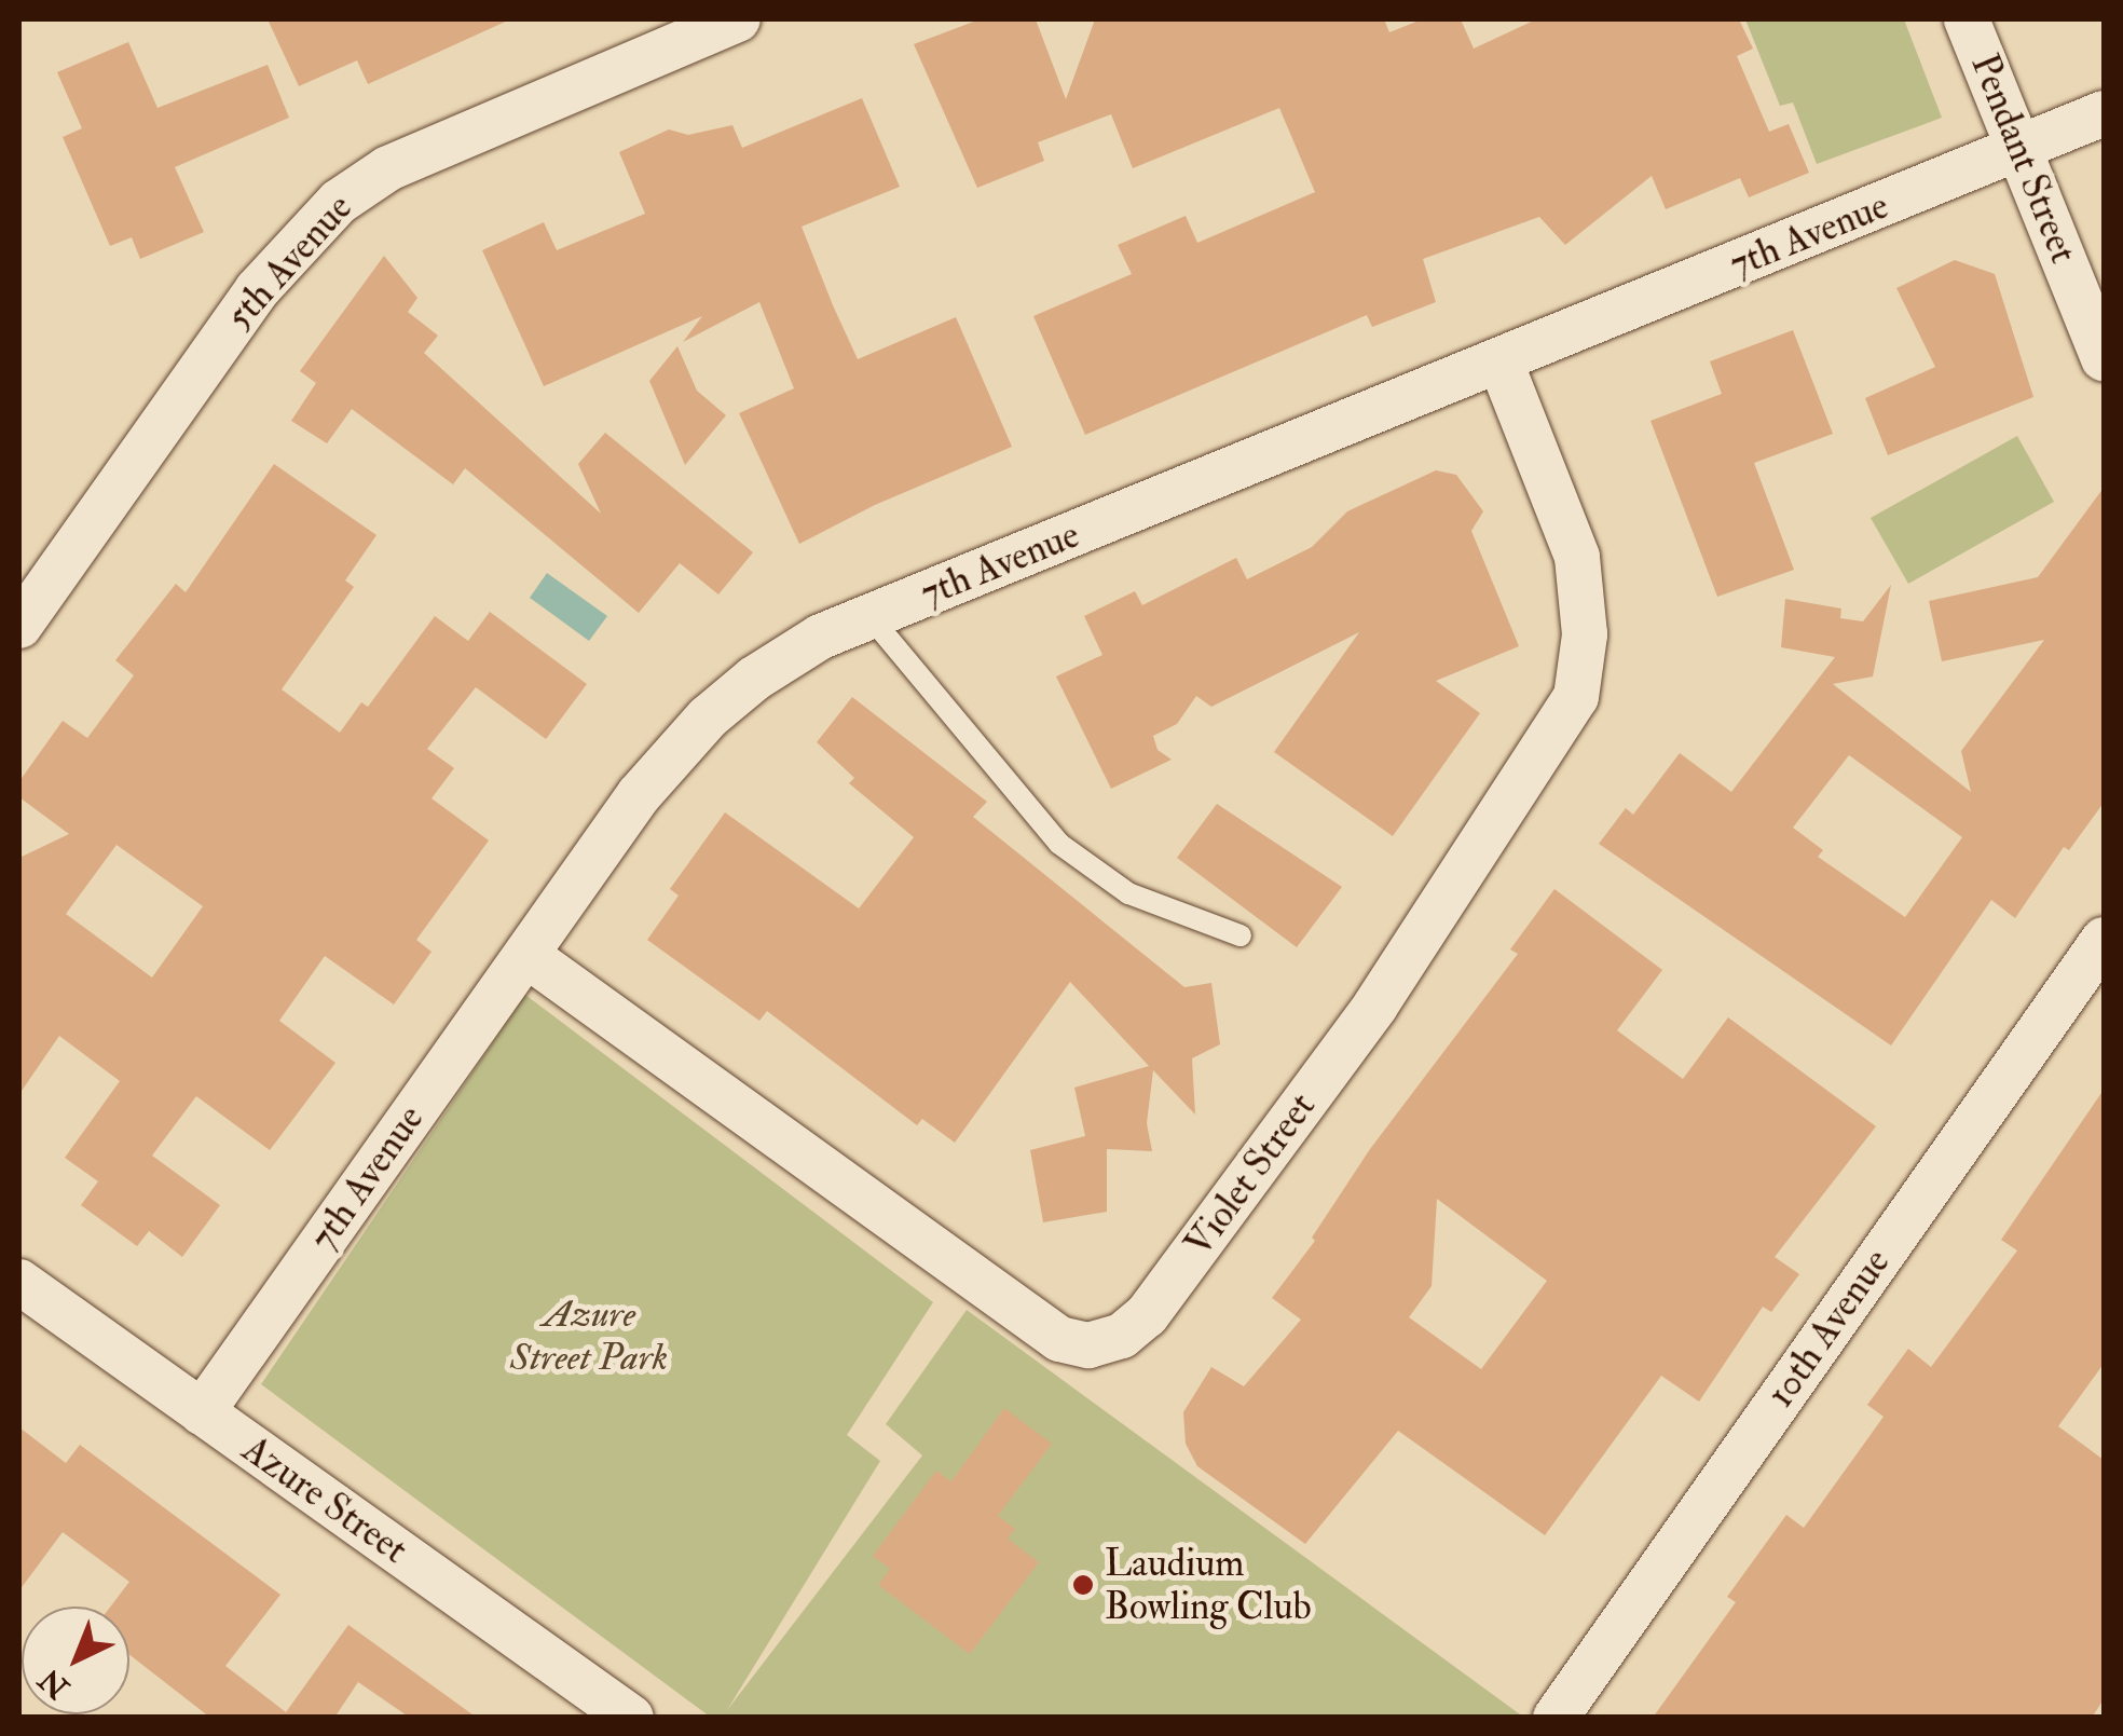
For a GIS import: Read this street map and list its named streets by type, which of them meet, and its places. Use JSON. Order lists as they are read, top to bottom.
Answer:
{
  "streets": {
    "street": [
      "Pendant Street",
      "7th Avenue",
      "5th Avenue",
      "Violet Street",
      "10th Avenue",
      "Azure Street"
    ]
  },
  "crossings": [
    ["Pendant Street", "7th Avenue"],
    ["7th Avenue", "Violet Street"],
    ["7th Avenue", "Azure Street"]
  ],
  "parks": ["Azure Street Park"],
  "places": ["Laudium Bowling Club"],
  "north": "bottom left"
}
